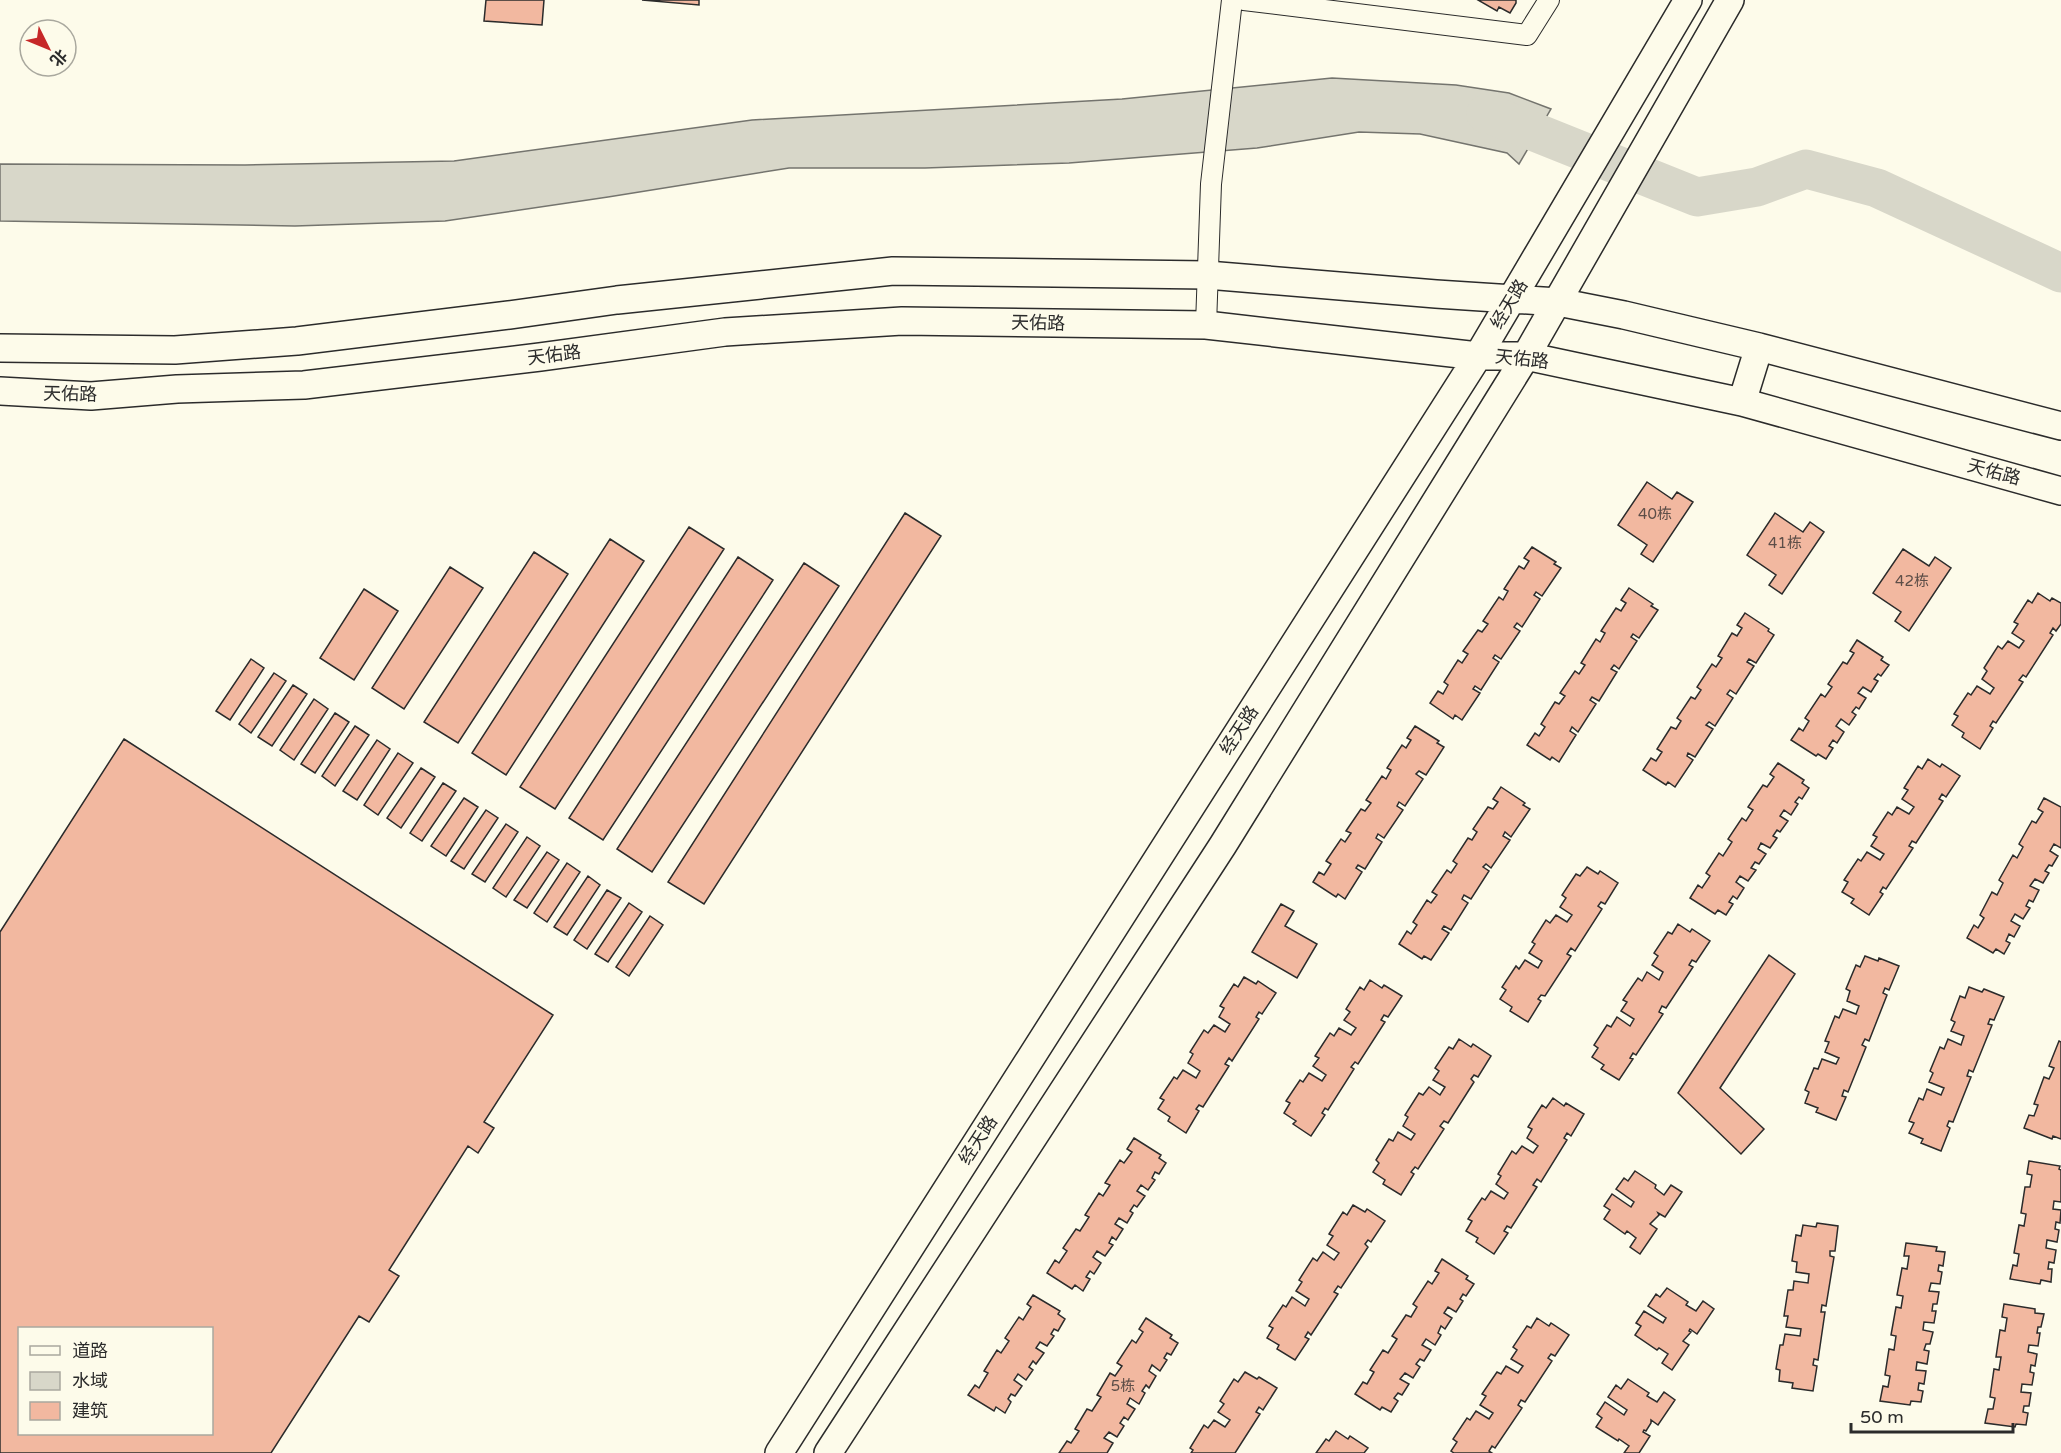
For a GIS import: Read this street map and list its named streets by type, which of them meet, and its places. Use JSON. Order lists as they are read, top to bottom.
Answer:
{
  "streets": {
    "main road": ["经天路", "天佑路"]
  },
  "crossings": [
    ["经天路", "天佑路"]
  ],
  "house_numbers": [
    "40栋",
    "41栋",
    "42栋",
    "5栋"
  ],
  "legend": ["道路", "水域", "建筑"],
  "scale_bar": "50 m",
  "north": "bottom right"
}
